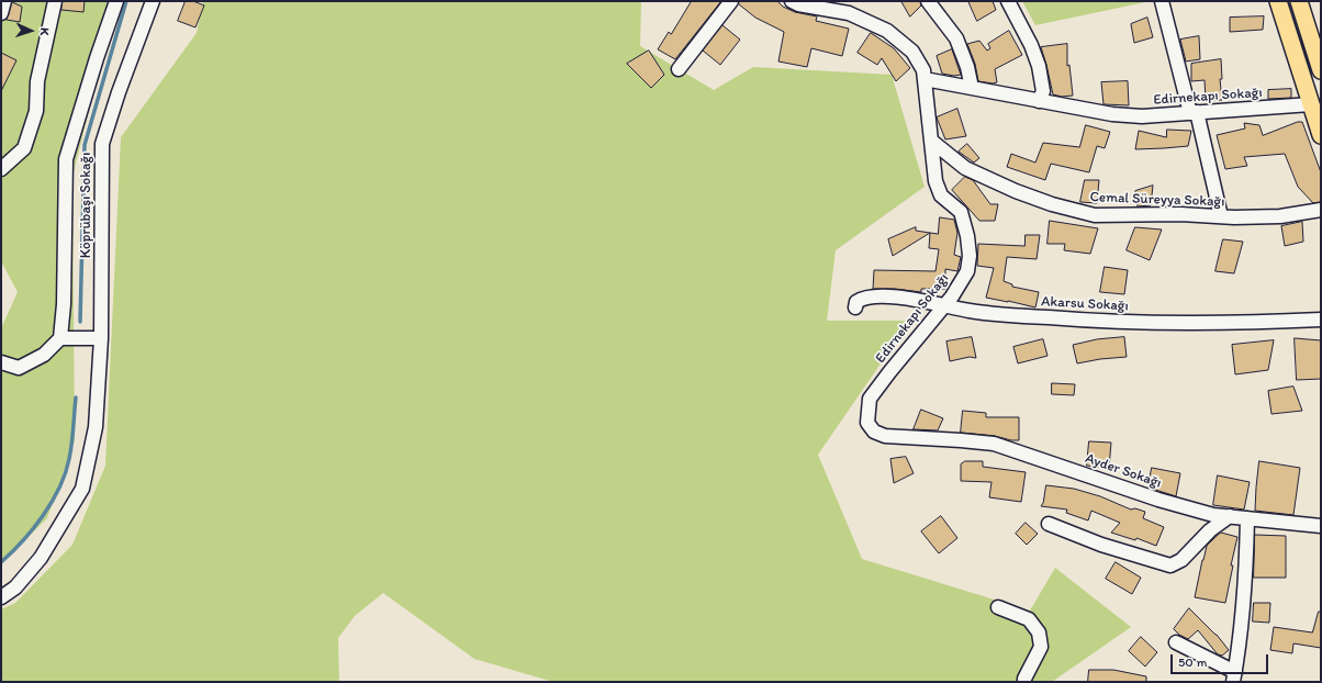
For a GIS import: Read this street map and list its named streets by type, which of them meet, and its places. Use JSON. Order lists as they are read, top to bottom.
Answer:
{
  "streets": {
    "street": [
      "Edirnekapı Sokağı",
      "Cemal Süreyya Sokağı",
      "Köprübaşı Sokağı",
      "Akarsu Sokağı",
      "Ayder Sokağı"
    ]
  },
  "crossings": [
    ["Edirnekapı Sokağı", "Cemal Süreyya Sokağı"],
    ["Edirnekapı Sokağı", "Akarsu Sokağı"],
    ["Edirnekapı Sokağı", "Ayder Sokağı"]
  ],
  "scale_bar": "50 m",
  "north": "right"
}
